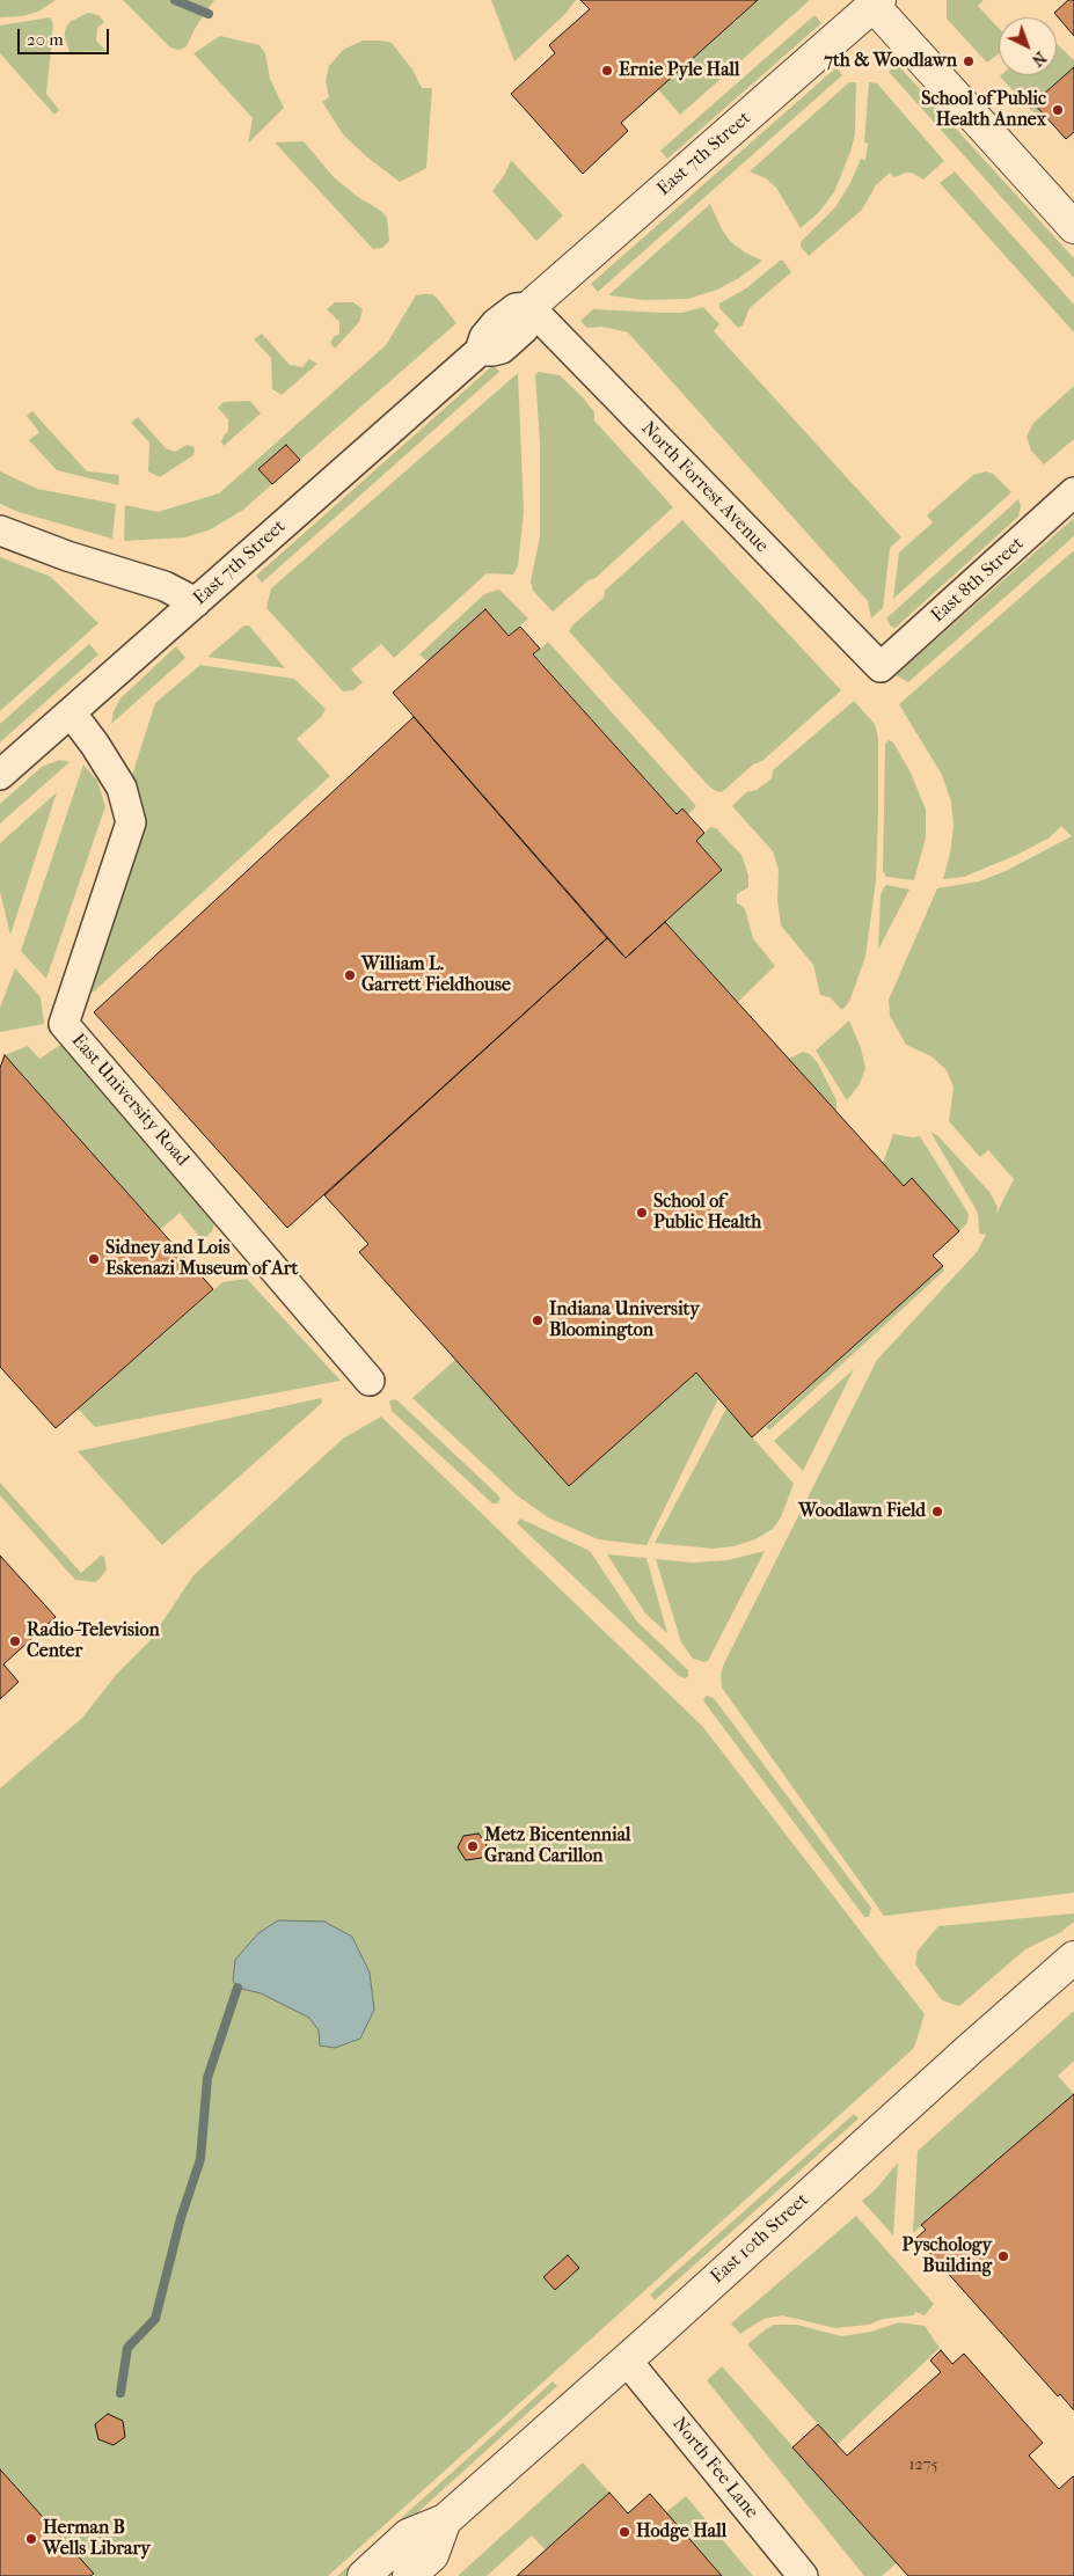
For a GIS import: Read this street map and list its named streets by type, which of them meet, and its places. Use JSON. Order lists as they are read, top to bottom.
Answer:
{
  "streets": {
    "street": [
      "East 7th Street",
      "North Forrest Avenue",
      "East 8th Street",
      "East University Road",
      "East 10th Street",
      "North Fee Lane"
    ]
  },
  "crossings": [
    ["East 7th Street", "North Forrest Avenue"],
    ["East 7th Street", "East University Road"],
    ["North Forrest Avenue", "East 8th Street"],
    ["East 10th Street", "North Fee Lane"]
  ],
  "places": [
    "7th & Woodlawn",
    "Ernie Pyle Hall",
    "School of Public Health Annex",
    "William L. Garrett Fieldhouse",
    "School of Public Health",
    "Sidney and Lois Eskenazi Museum of Art",
    "Indiana University Bloomington",
    "Woodlawn Field",
    "Radio-Television Center",
    "Metz Bicentennial Grand Carillon",
    "Pyschology Building",
    "Hodge Hall",
    "Herman B Wells Library"
  ],
  "house_numbers": ["1275"],
  "scale_bar": "20 m",
  "north": "bottom right"
}
